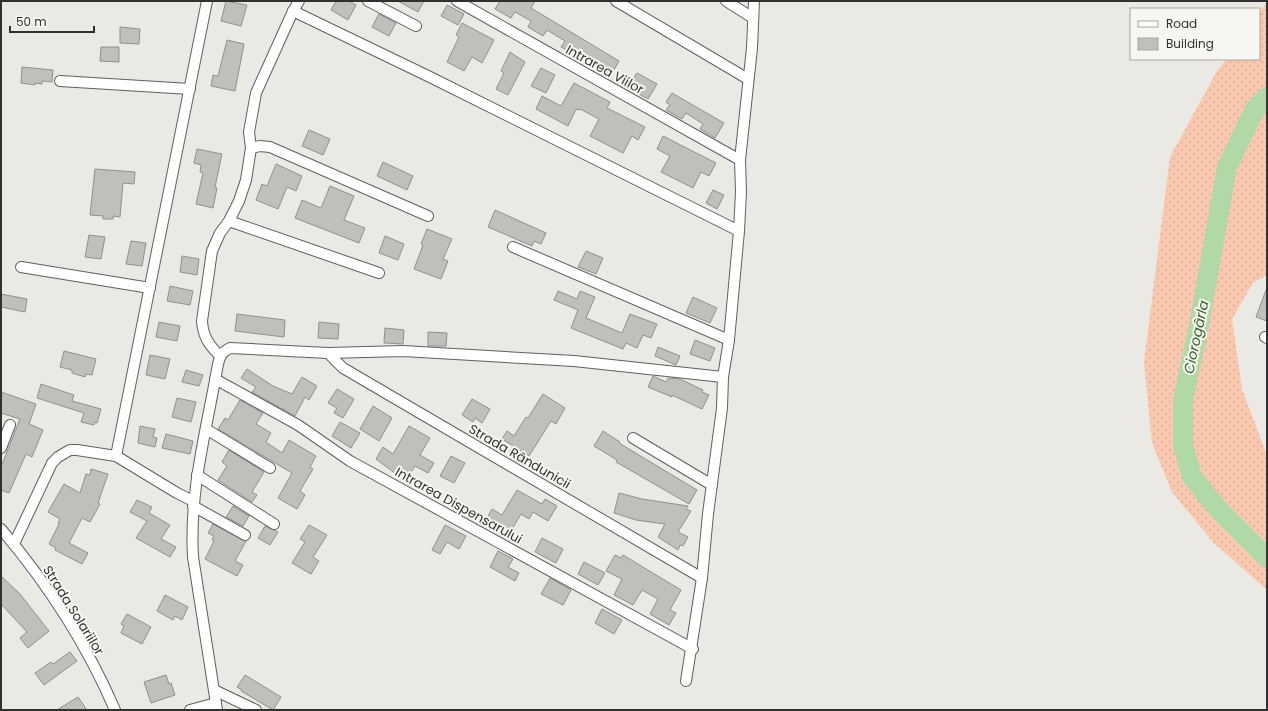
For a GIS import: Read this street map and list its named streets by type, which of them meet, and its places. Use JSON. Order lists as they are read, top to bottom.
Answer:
{
  "streets": {
    "street": [
      "Intrarea Viilor",
      "Strada Rândunicii",
      "Intrarea Dispensarului",
      "Strada Solariilor"
    ]
  },
  "water": ["Ciorogârla"],
  "legend": ["Road", "Building"],
  "scale_bar": "50 m"
}
